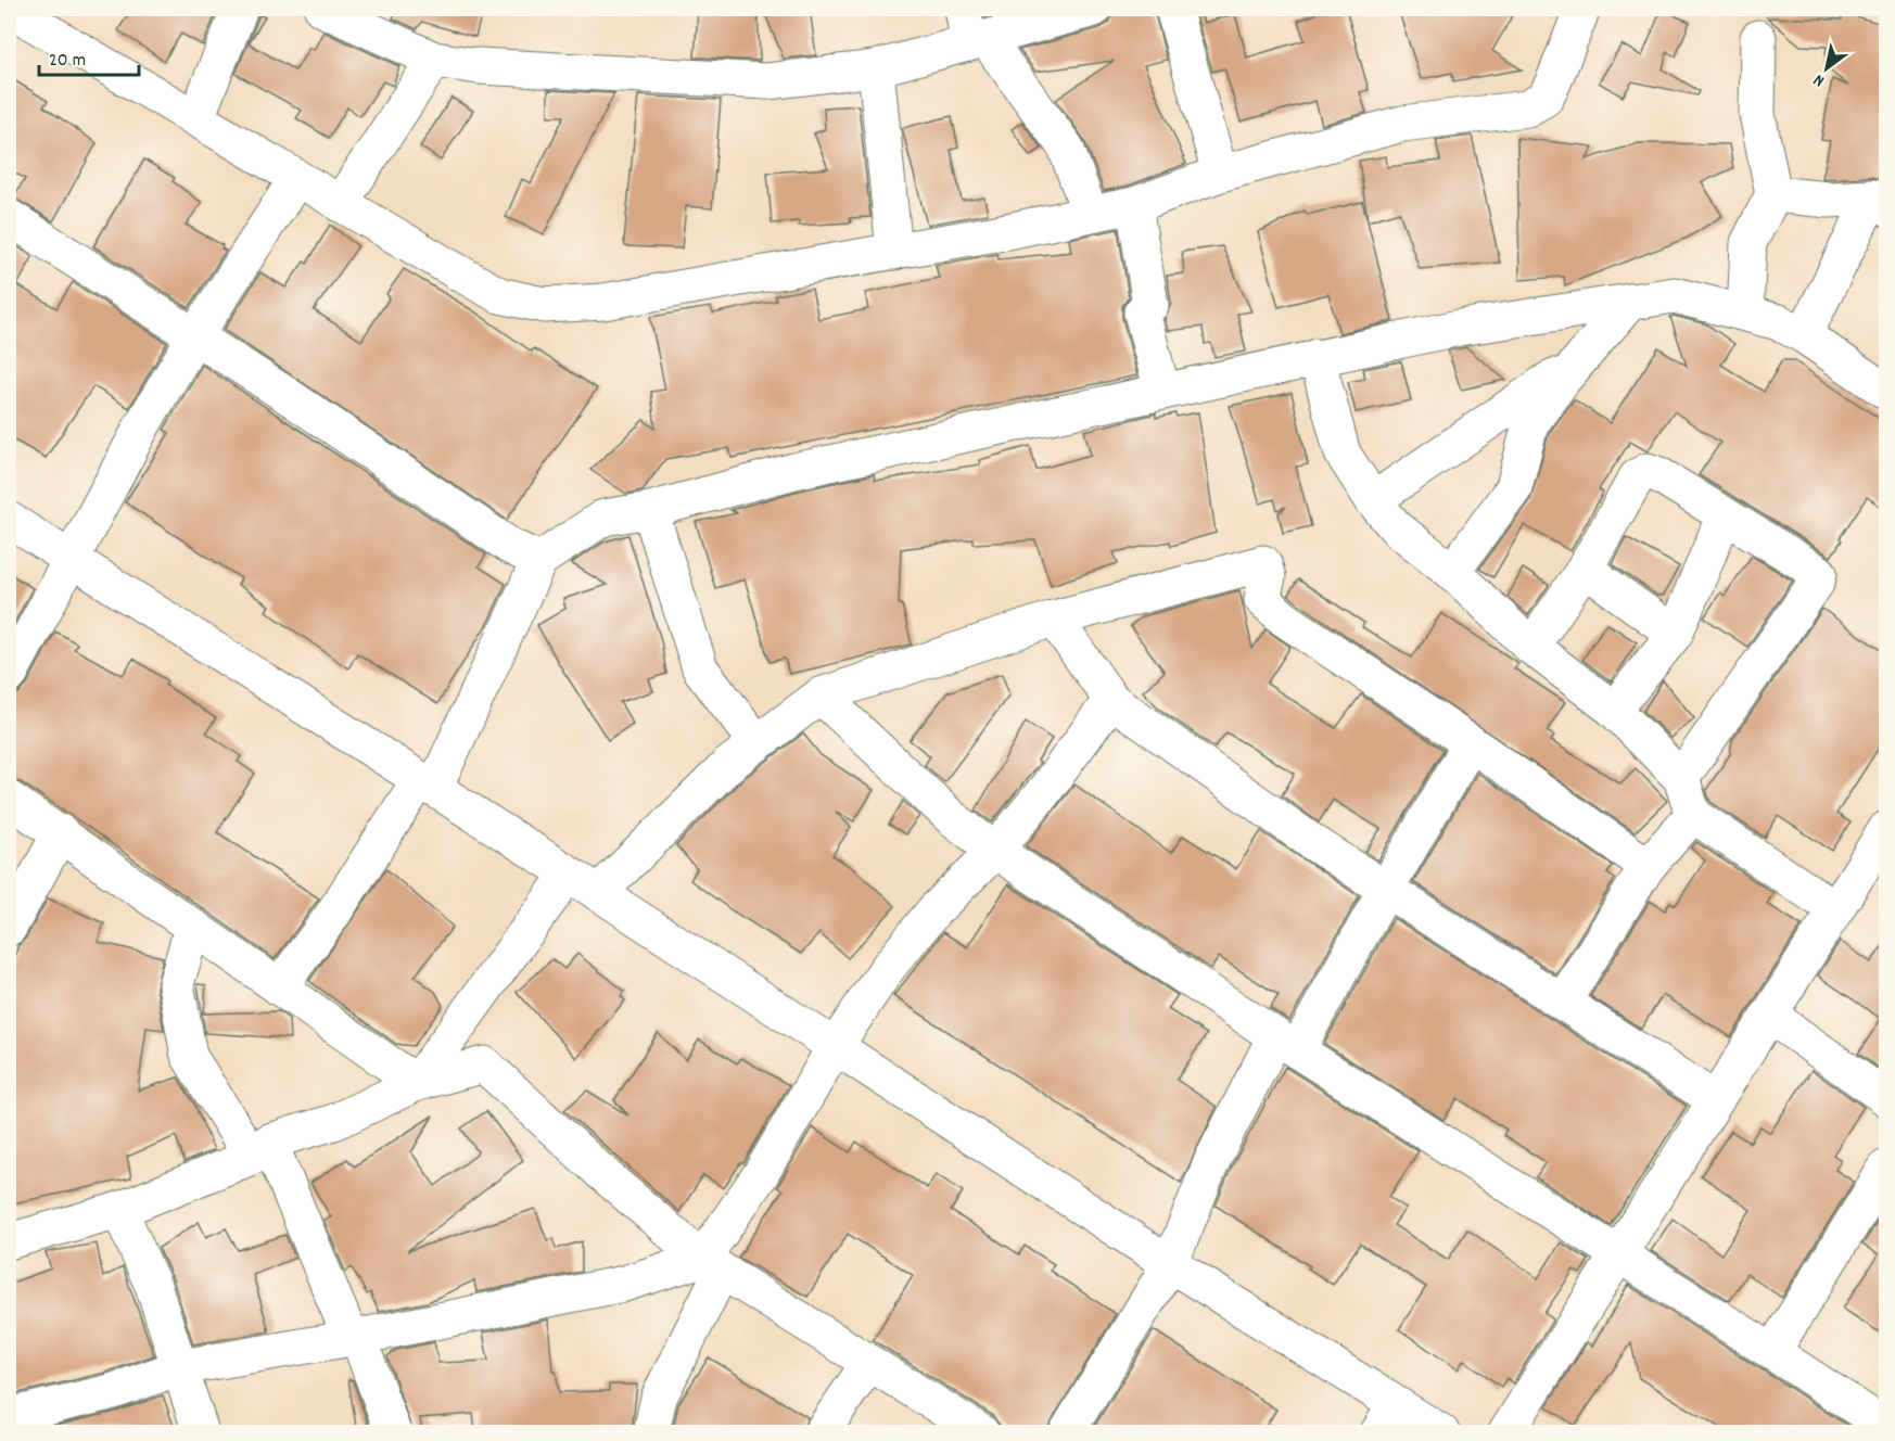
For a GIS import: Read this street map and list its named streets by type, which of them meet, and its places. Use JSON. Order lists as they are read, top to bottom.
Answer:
{
  "scale_bar": "20 m",
  "north": "bottom left"
}
